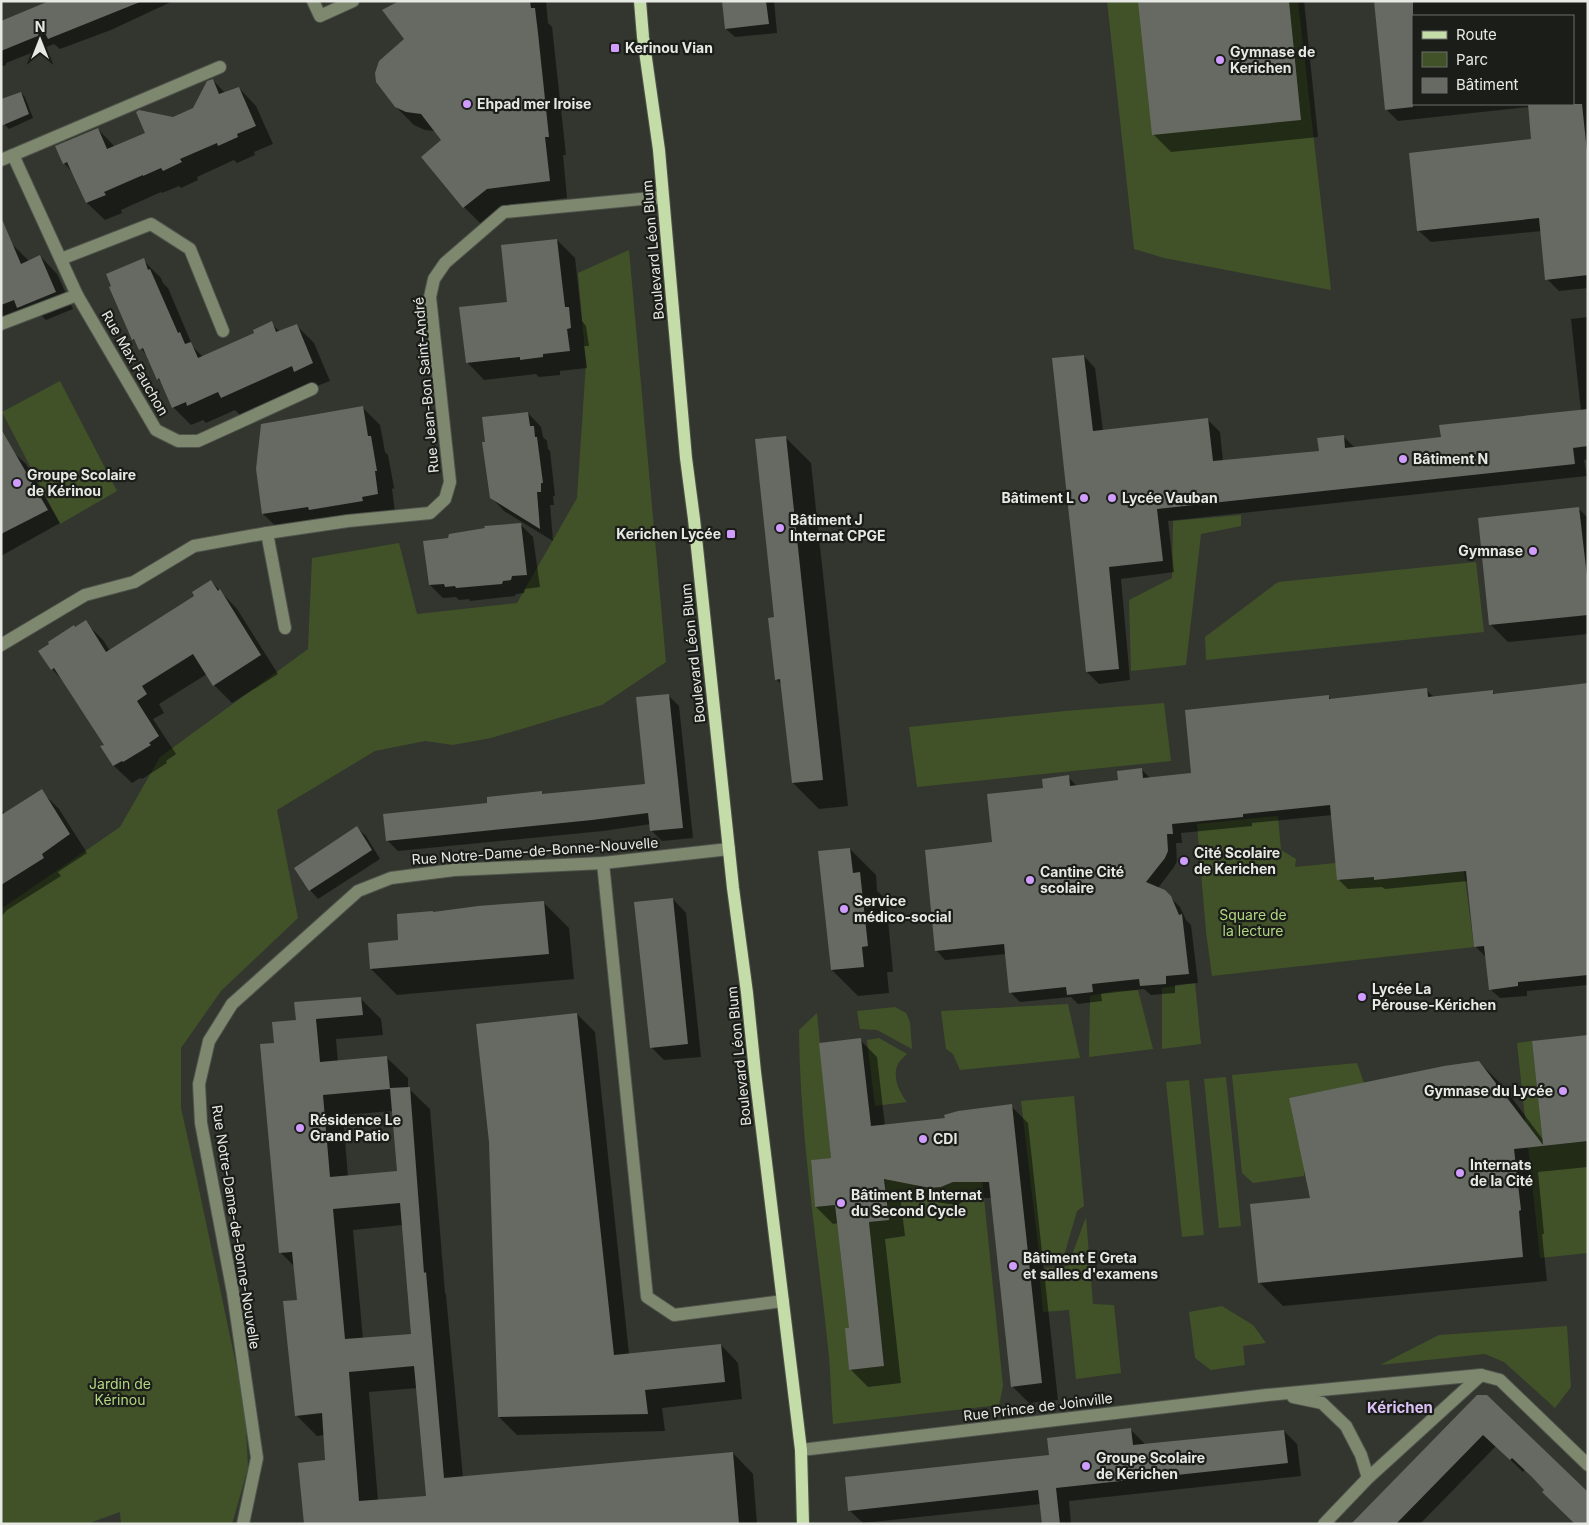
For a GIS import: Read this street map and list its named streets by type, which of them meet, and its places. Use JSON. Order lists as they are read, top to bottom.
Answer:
{
  "streets": {
    "main road": ["Boulevard Léon Blum"],
    "street": [
      "Rue Max Fauchon",
      "Rue Jean-Bon Saint-André",
      "Rue Notre-Dame-de-Bonne-Nouvelle",
      "Rue Prince de Joinville"
    ]
  },
  "crossings": [
    ["Boulevard Léon Blum", "Rue Jean-Bon Saint-André"],
    ["Boulevard Léon Blum", "Rue Notre-Dame-de-Bonne-Nouvelle"],
    ["Boulevard Léon Blum", "Rue Prince de Joinville"]
  ],
  "districts": ["Kérichen"],
  "parks": ["Square de la lecture", "Jardin de Kérinou"],
  "places": {
    "transit": ["Kerinou Vian", "Kerichen Lycée"],
    "other": [
      "Gymnase de Kerichen",
      "Ehpad mer Iroise",
      "Bâtiment N",
      "Groupe Scolaire de Kérinou",
      "Bâtiment L",
      "Lycée Vauban",
      "Bâtiment J Internat CPGE",
      "Gymnase",
      "Cité Scolaire de Kerichen",
      "Cantine Cité scolaire",
      "Service médico-social",
      "Lycée La Pérouse-Kérichen",
      "Gymnase du Lycée",
      "Résidence Le Grand Patio",
      "CDI",
      "Internats de la Cité",
      "Bâtiment B Internat du Second Cycle",
      "Bâtiment E Greta et salles d'examens",
      "Groupe Scolaire de Kerichen"
    ]
  },
  "legend": ["Route", "Parc", "Bâtiment"],
  "north": "top"
}
